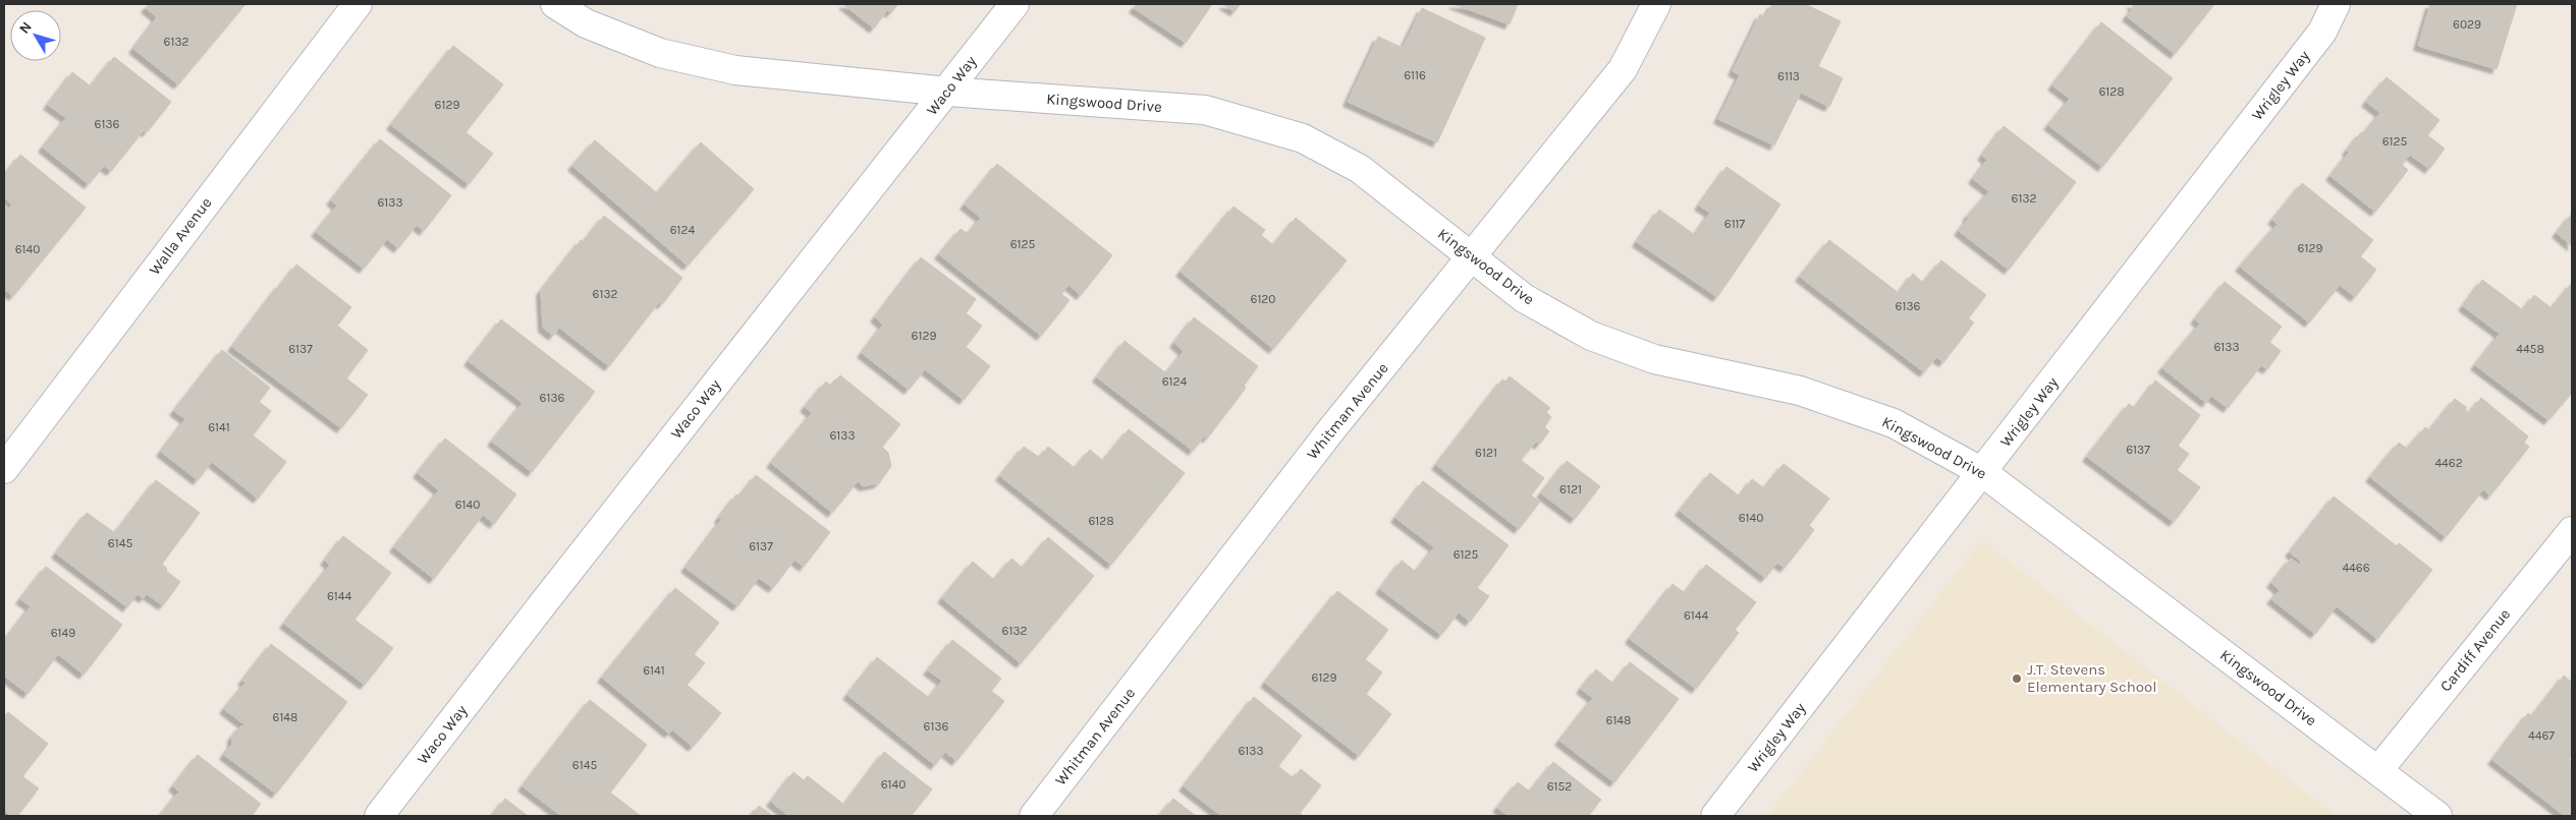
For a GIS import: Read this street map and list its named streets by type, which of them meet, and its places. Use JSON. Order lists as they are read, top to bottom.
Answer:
{
  "streets": {
    "street": [
      "Waco Way",
      "Wrigley Way",
      "Kingswood Drive",
      "Walla Avenue",
      "Whitman Avenue",
      "Cardiff Avenue"
    ]
  },
  "crossings": [
    ["Waco Way", "Kingswood Drive"],
    ["Wrigley Way", "Kingswood Drive"],
    ["Kingswood Drive", "Whitman Avenue"],
    ["Kingswood Drive", "Cardiff Avenue"]
  ],
  "places": ["J.T. Stevens Elementary School"],
  "house_numbers": [
    "6029",
    "6132",
    "6116",
    "6113",
    "6128",
    "6129",
    "6136",
    "6125",
    "6132",
    "6133",
    "6117",
    "6124",
    "6125",
    "6129",
    "6140",
    "6132",
    "6120",
    "6136",
    "6129",
    "6133",
    "6137",
    "4458",
    "6124",
    "6136",
    "6141",
    "6133",
    "6137",
    "6121",
    "4462",
    "6121",
    "6140",
    "6140",
    "6128",
    "6145",
    "6137",
    "6125",
    "4466",
    "6144",
    "6144",
    "6132",
    "6149",
    "6141",
    "6129",
    "6148",
    "6148",
    "6136",
    "4467",
    "6133",
    "6145",
    "6140",
    "6152"
  ],
  "north": "top left"
}
